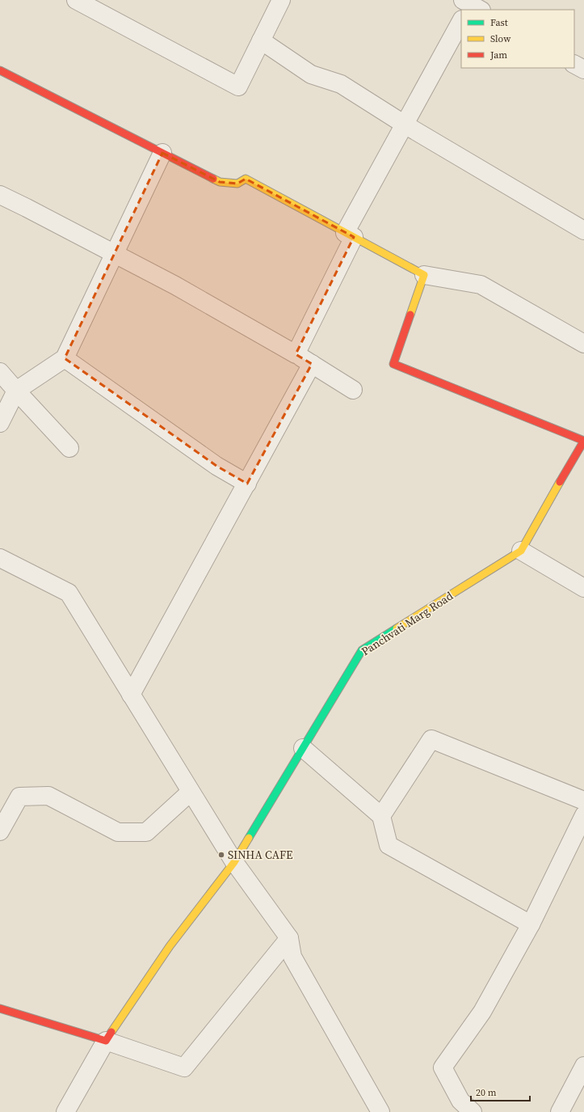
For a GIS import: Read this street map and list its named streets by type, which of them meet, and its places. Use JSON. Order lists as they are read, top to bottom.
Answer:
{
  "streets": {
    "street": ["Panchvati Marg Road"]
  },
  "places": ["SINHA CAFE"],
  "legend": ["Fast", "Slow", "Jam"],
  "scale_bar": "20 m"
}
